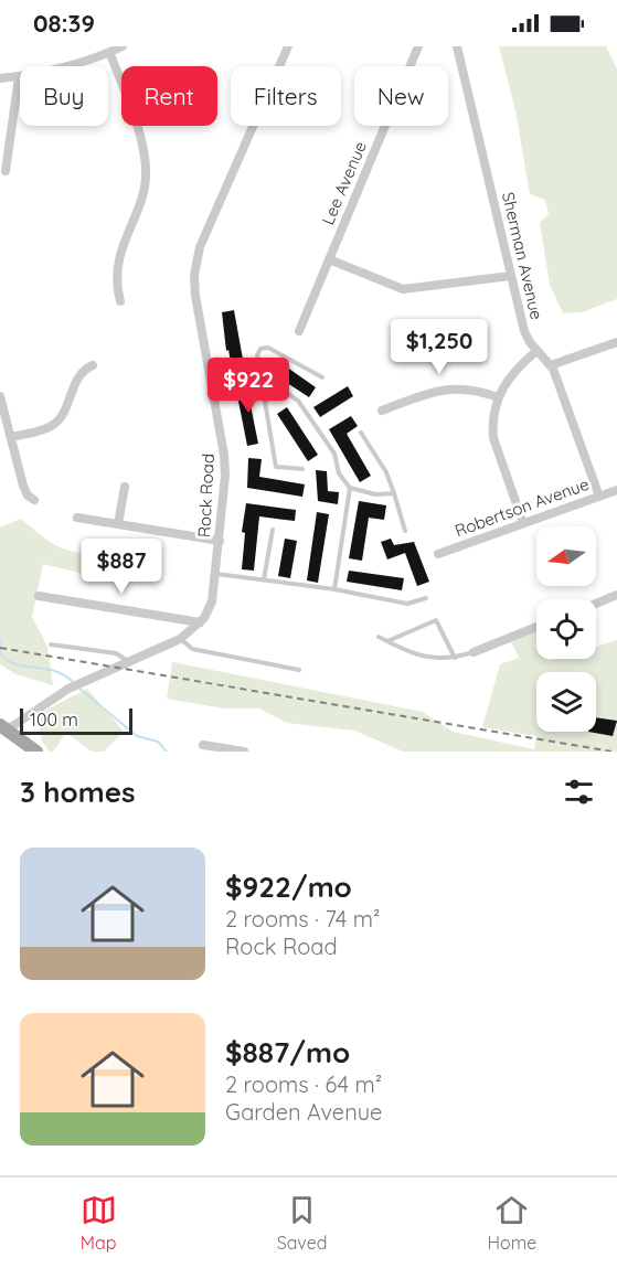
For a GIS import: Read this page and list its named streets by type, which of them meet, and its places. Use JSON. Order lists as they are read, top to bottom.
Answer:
{
  "streets": {
    "street": [
      "Lee Avenue",
      "Sherman Avenue",
      "Rock Road",
      "Robertson Avenue"
    ]
  },
  "crossings": [
    ["Sherman Avenue", "Robertson Avenue"]
  ],
  "scale_bar": "100 m",
  "north": "left",
  "page": {
    "status": "08:39",
    "chip": [
      "Buy",
      "Rent",
      "Filters",
      "New"
    ],
    "price": ["$1,250", "$922", "$887"],
    "scale": "100 m",
    "heading": "3 homes",
    "list": [
      {
        "name": "$922/mo",
        "note": "2 rooms · 74 m² · Rock Road"
      },
      {
        "name": "$887/mo",
        "note": "2 rooms · 64 m² · Garden Avenue"
      }
    ],
    "tabs": ["Map", "Saved", "Home"]
  }
}
